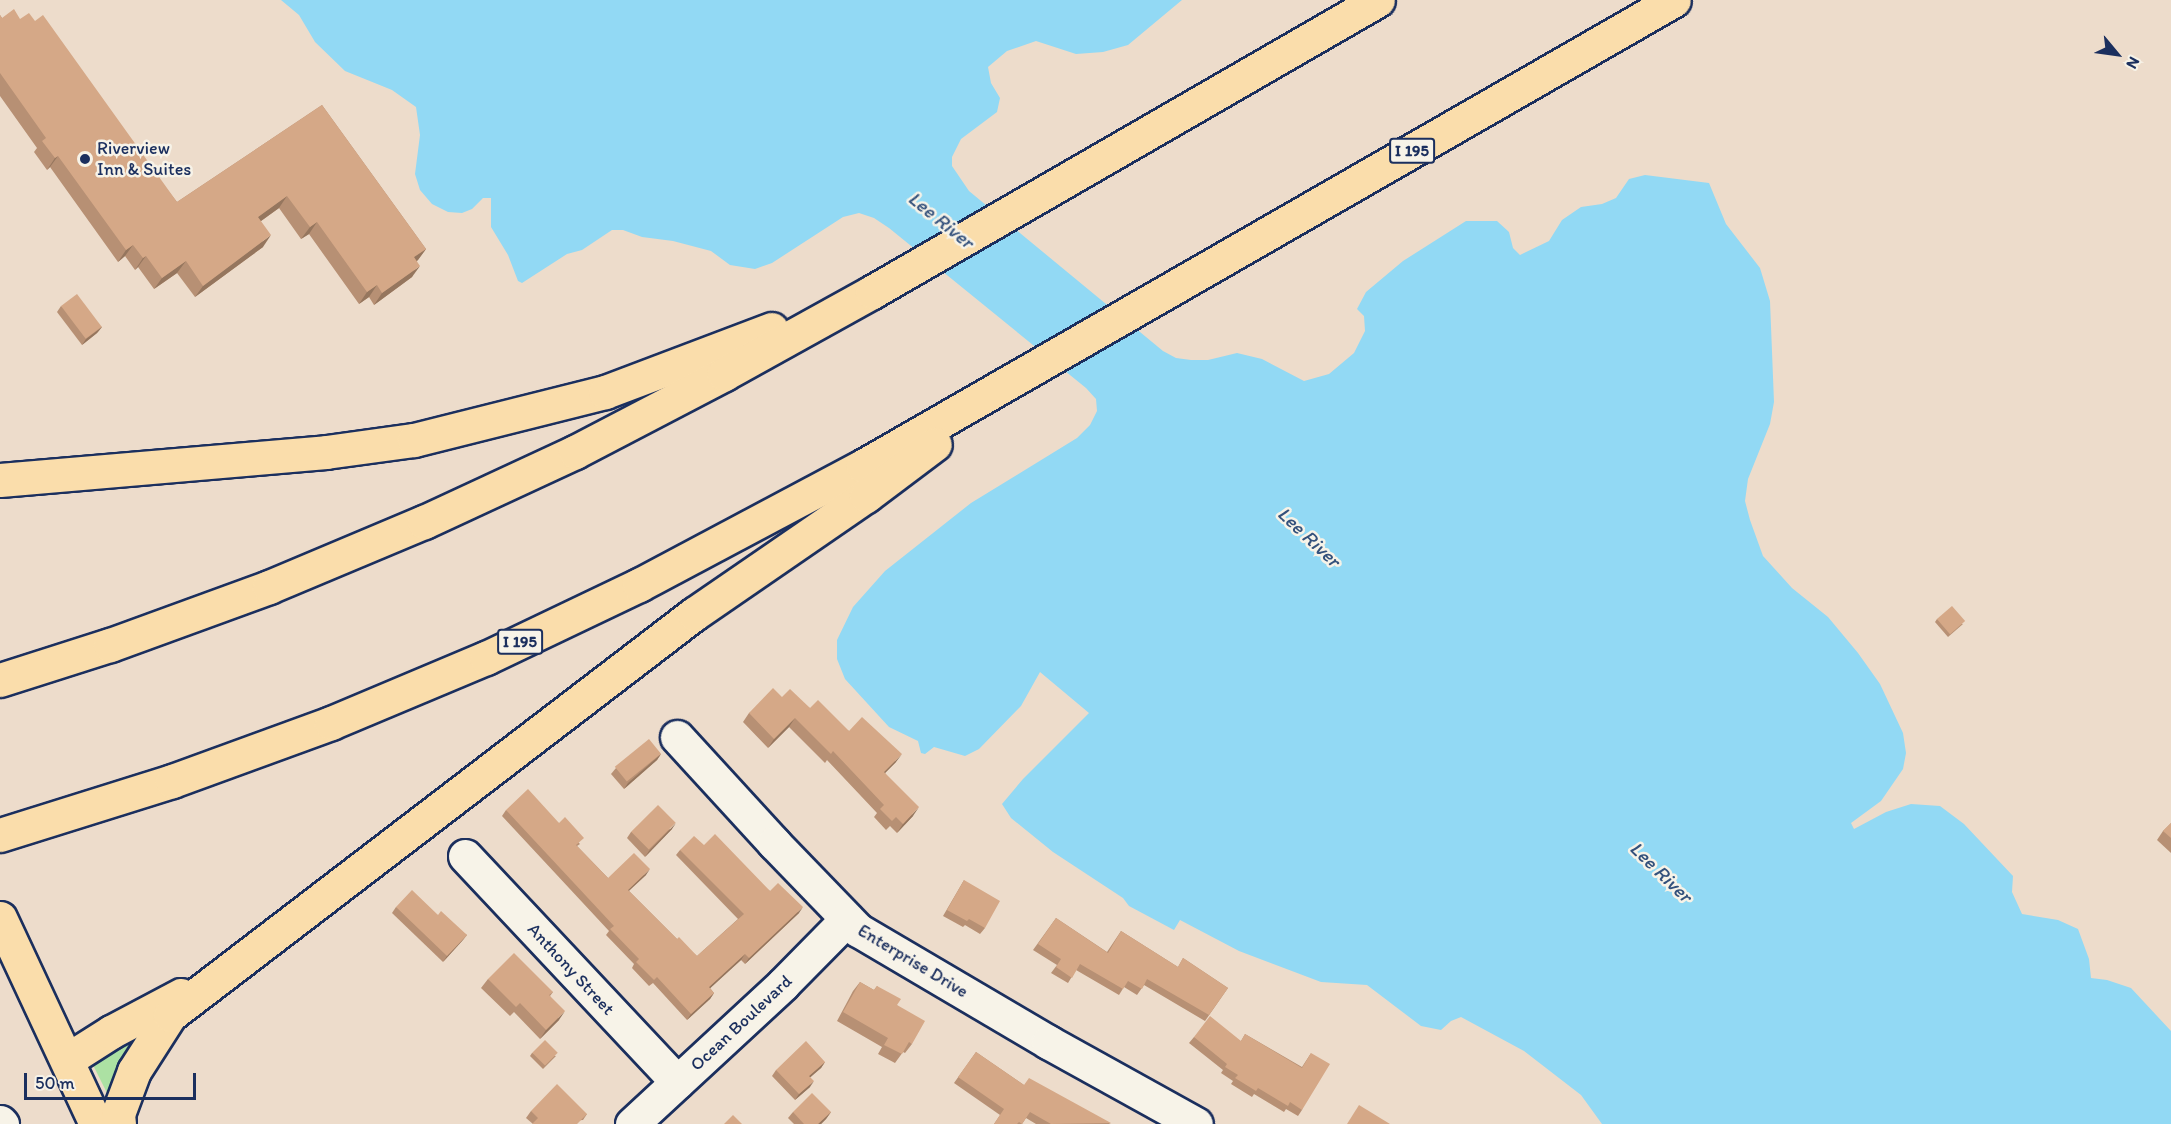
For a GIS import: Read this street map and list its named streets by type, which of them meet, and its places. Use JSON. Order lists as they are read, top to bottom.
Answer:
{
  "streets": {
    "main road": ["I 195"],
    "street": ["Enterprise Drive", "Anthony Street", "Ocean Boulevard"]
  },
  "crossings": [
    ["Enterprise Drive", "Ocean Boulevard"],
    ["Anthony Street", "Ocean Boulevard"]
  ],
  "water": ["Lee River"],
  "places": ["Riverview Inn & Suites"],
  "scale_bar": "50 m",
  "north": "bottom right"
}
